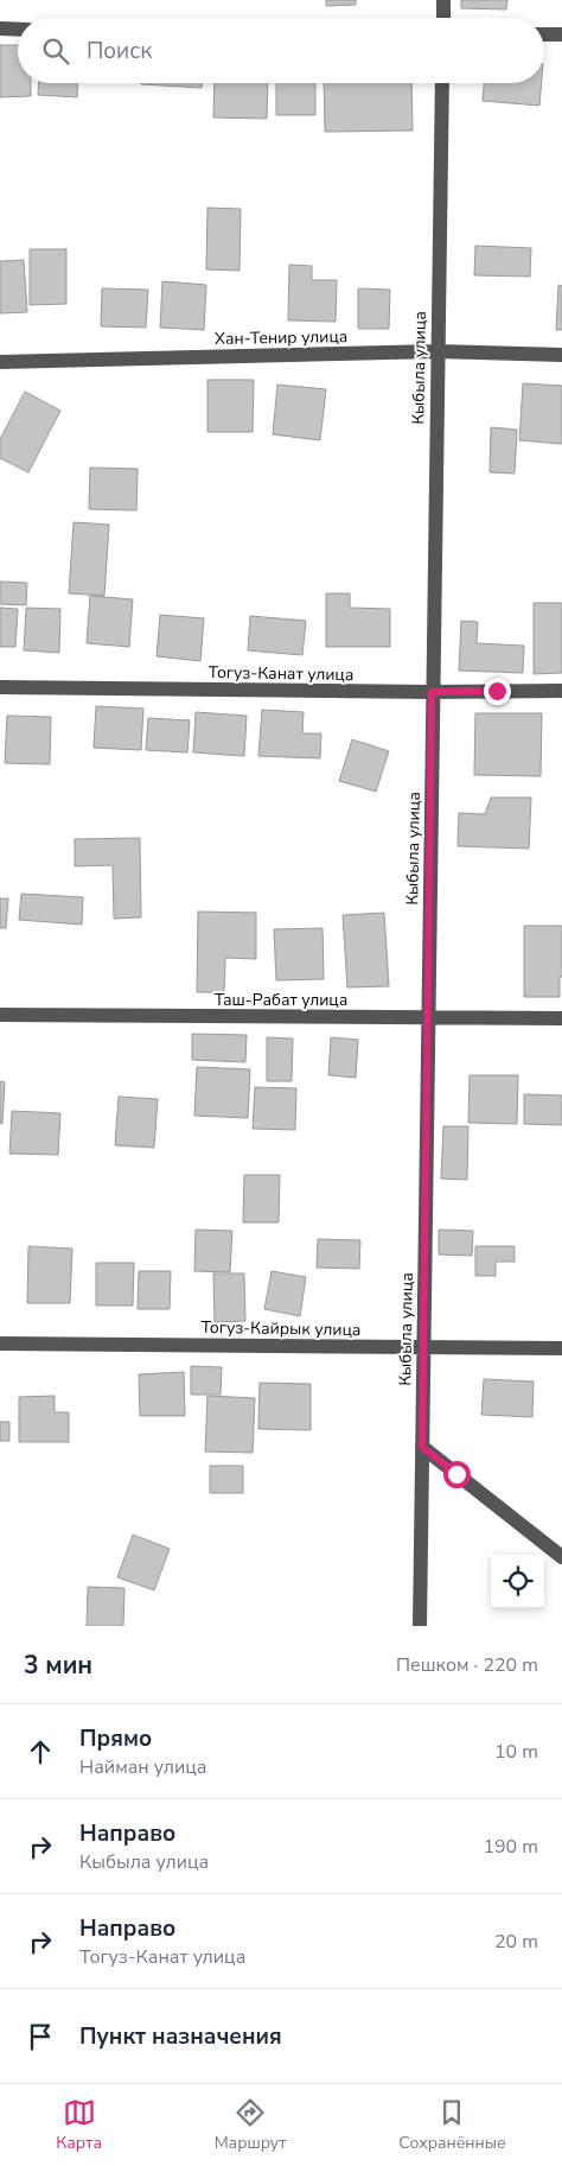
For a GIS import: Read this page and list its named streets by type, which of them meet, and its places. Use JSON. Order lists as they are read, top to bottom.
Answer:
{
  "streets": {
    "street": [
      "Хан-Тенир улица",
      "Кыбыла улица",
      "Тогуз-Канат улица",
      "Таш-Рабат улица",
      "Тогуз-Кайрык улица"
    ]
  },
  "crossings": [
    ["Хан-Тенир улица", "Кыбыла улица"],
    ["Кыбыла улица", "Тогуз-Канат улица"],
    ["Кыбыла улица", "Таш-Рабат улица"],
    ["Кыбыла улица", "Тогуз-Кайрык улица"]
  ],
  "page": {
    "search": "Поиск",
    "heading": ["3 мин", "Пешком · 220 m"],
    "list": [
      ["Прямо", "Найман улица", "10 m"],
      ["Направо", "Кыбыла улица", "190 m"],
      ["Направо", "Тогуз-Канат улица", "20 m"],
      "Пункт назначения"
    ],
    "nav": ["Карта", "Маршрут", "Сохранённые"]
  }
}
